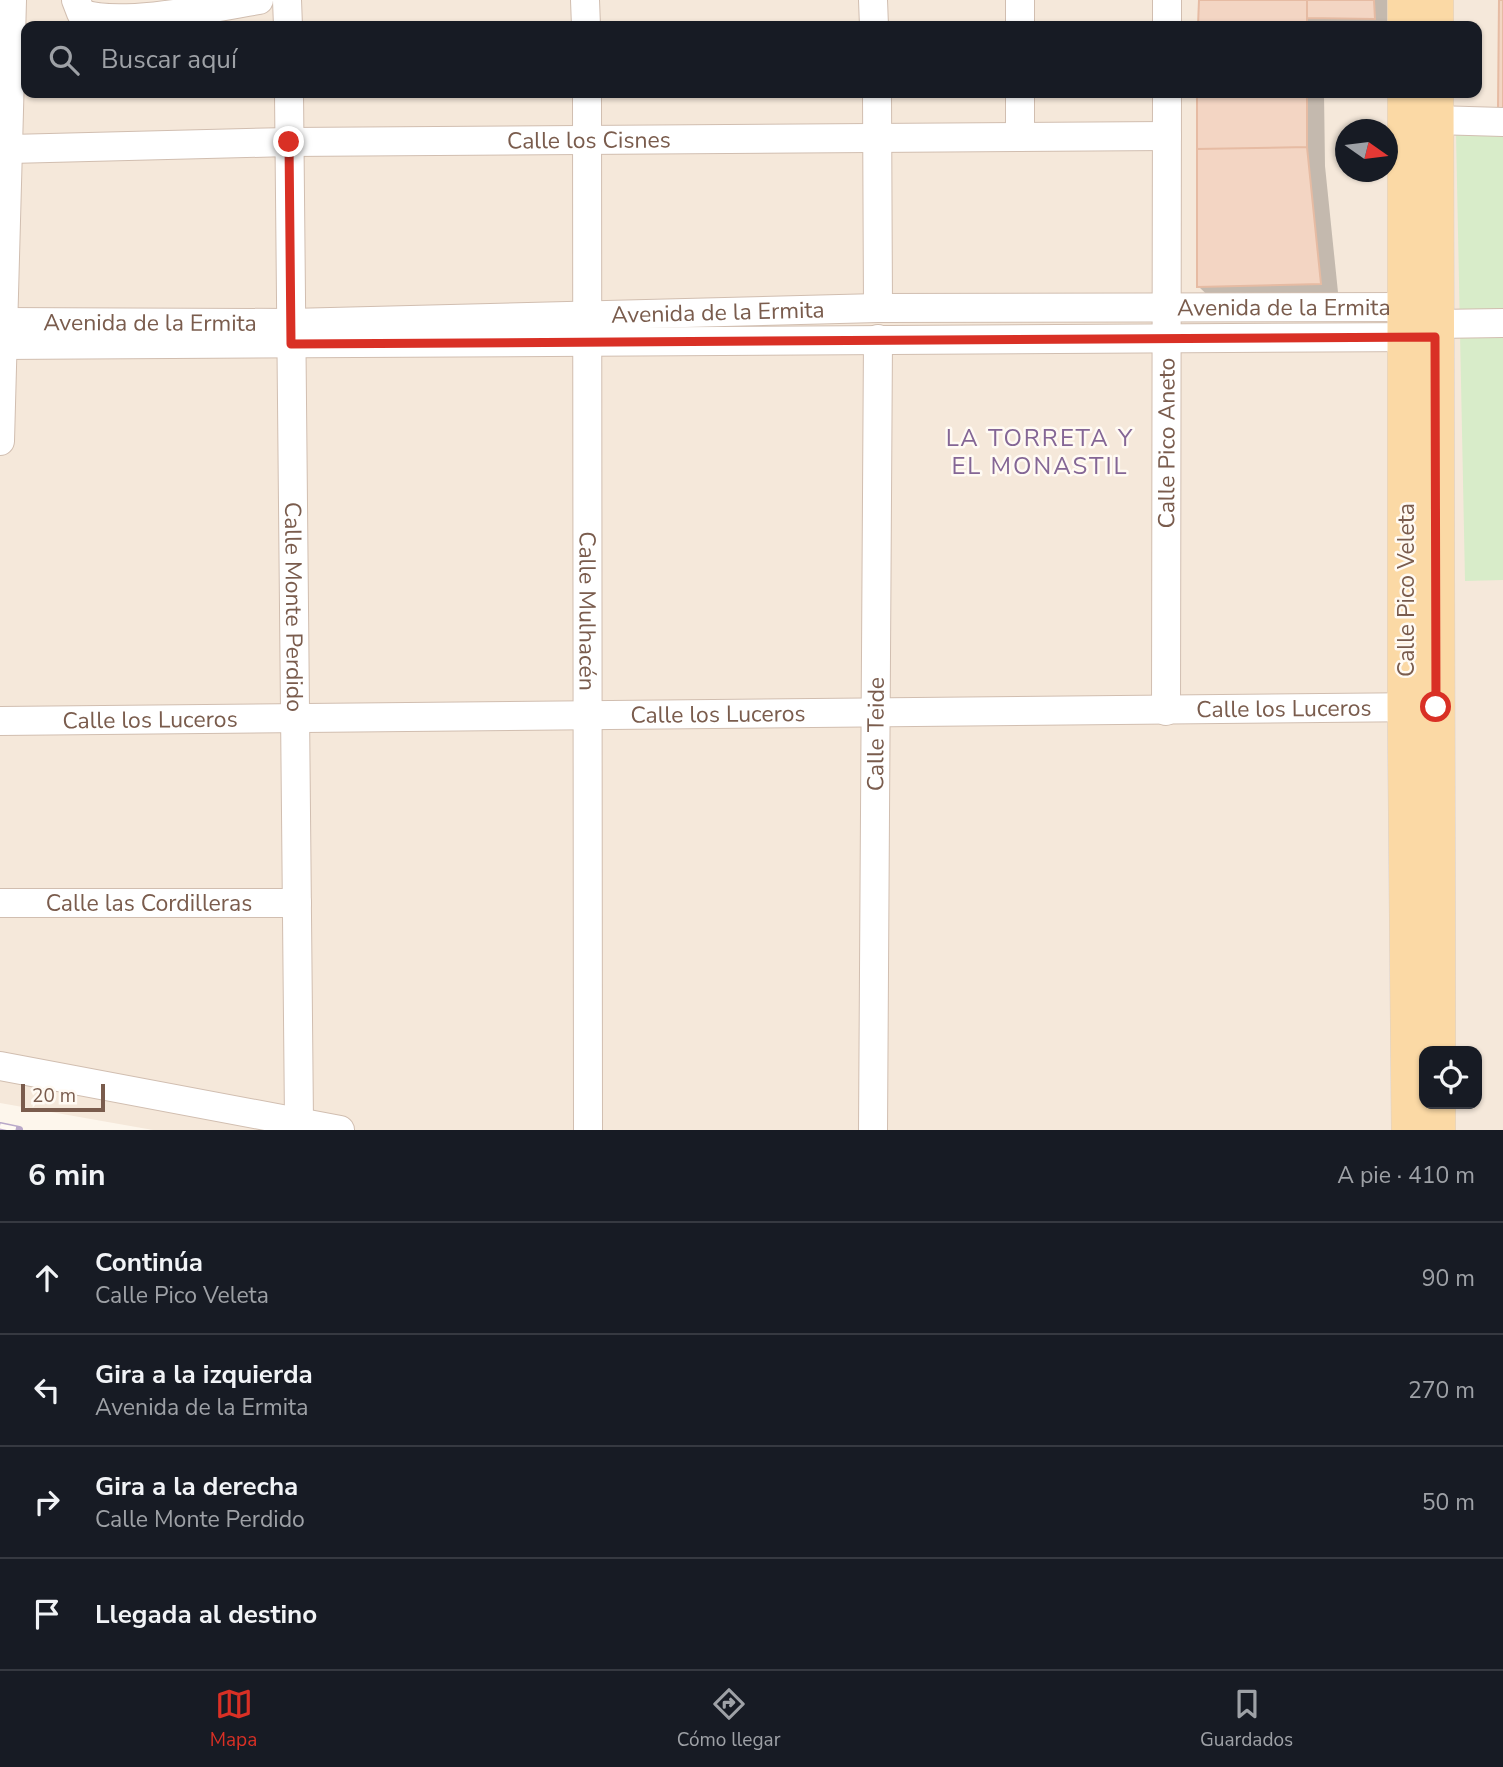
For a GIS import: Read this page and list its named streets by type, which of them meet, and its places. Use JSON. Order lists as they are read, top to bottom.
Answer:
{
  "streets": {
    "main road": ["Calle Pico Veleta"],
    "street": [
      "Calle los Cisnes",
      "Avenida de la Ermita",
      "Calle Pico Aneto",
      "Calle Monte Perdido",
      "Calle Mulhacén",
      "Calle los Luceros",
      "Calle Teide",
      "Calle las Cordilleras"
    ]
  },
  "crossings": [
    ["Calle los Cisnes", "Calle Pico Aneto"],
    ["Calle los Cisnes", "Calle Monte Perdido"],
    ["Calle los Cisnes", "Calle Mulhacén"],
    ["Avenida de la Ermita", "Calle Pico Aneto"],
    ["Avenida de la Ermita", "Calle Pico Veleta"],
    ["Avenida de la Ermita", "Calle Monte Perdido"],
    ["Avenida de la Ermita", "Calle Mulhacén"],
    ["Avenida de la Ermita", "Calle Teide"],
    ["Calle Pico Aneto", "Calle los Luceros"],
    ["Calle Pico Veleta", "Calle los Luceros"],
    ["Calle Monte Perdido", "Calle los Luceros"],
    ["Calle Monte Perdido", "Calle las Cordilleras"],
    ["Calle Mulhacén", "Calle los Luceros"],
    ["Calle los Luceros", "Calle Teide"]
  ],
  "districts": ["LA TORRETA Y EL MONASTIL"],
  "scale_bar": "20 m",
  "north": "right",
  "page": {
    "search": "Buscar aquí",
    "scale": "20 m",
    "heading": ["6 min", "A pie · 410 m"],
    "list": [
      ["Continúa", "Calle Pico Veleta", "90 m"],
      ["Gira a la izquierda", "Avenida de la Ermita", "270 m"],
      ["Gira a la derecha", "Calle Monte Perdido", "50 m"],
      "Llegada al destino"
    ],
    "nav": ["Mapa", "Cómo llegar", "Guardados"]
  }
}
